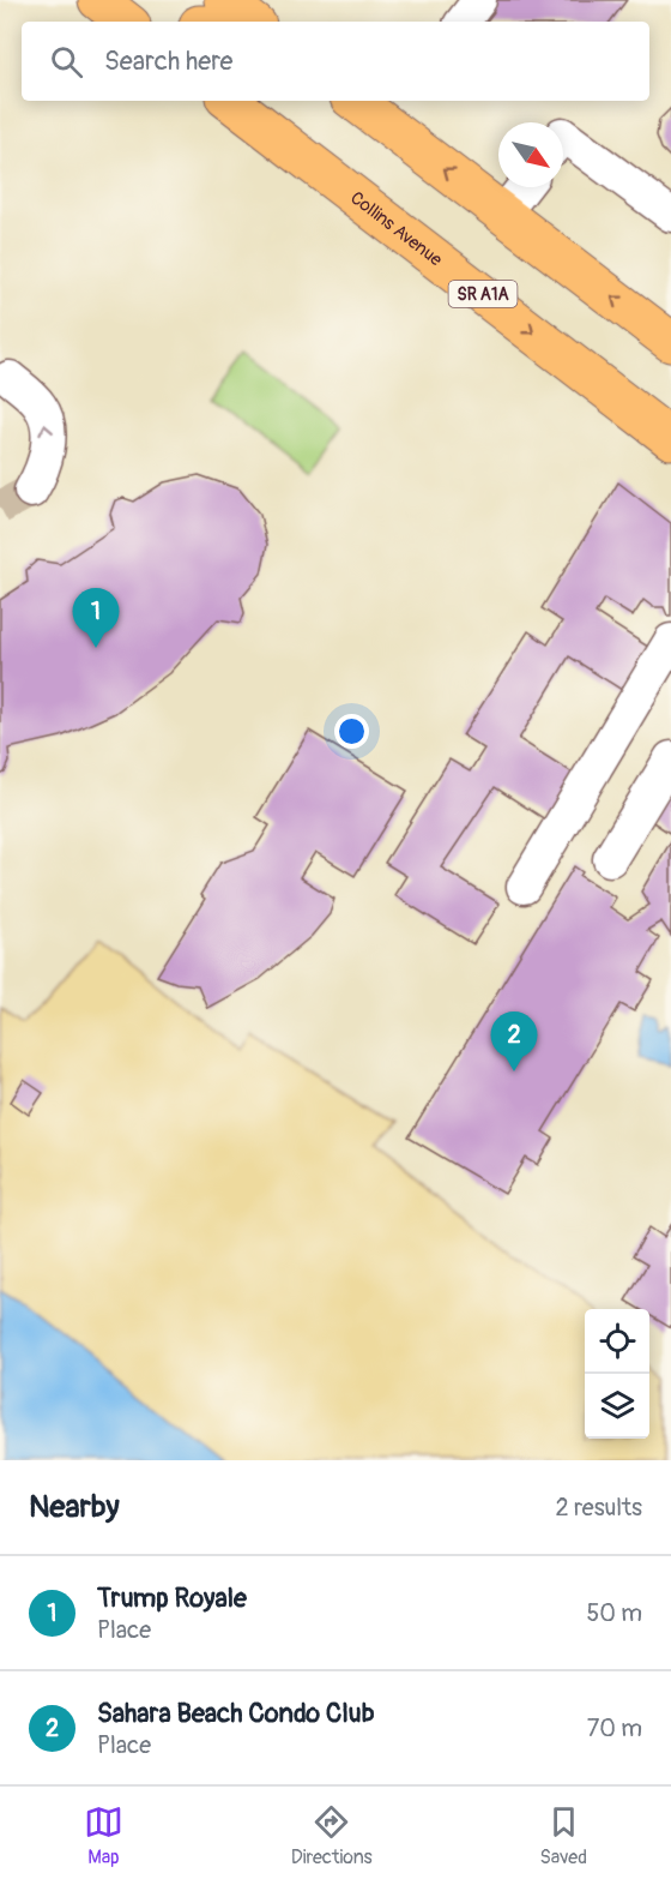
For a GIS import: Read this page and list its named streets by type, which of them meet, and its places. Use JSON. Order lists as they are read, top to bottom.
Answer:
{
  "streets": {
    "main road": ["Collins Avenue", "SR A1A"]
  },
  "north": "bottom right",
  "page": {
    "search": "Search here",
    "pins": ["1", "2"],
    "heading": ["Nearby", "2 results"],
    "list": [
      {
        "mark": "1",
        "name": "Trump Royale",
        "note": "Place",
        "value": "50 m"
      },
      {
        "mark": "2",
        "name": "Sahara Beach Condo Club",
        "note": "Place",
        "value": "70 m"
      }
    ],
    "nav": ["Map", "Directions", "Saved"]
  }
}
